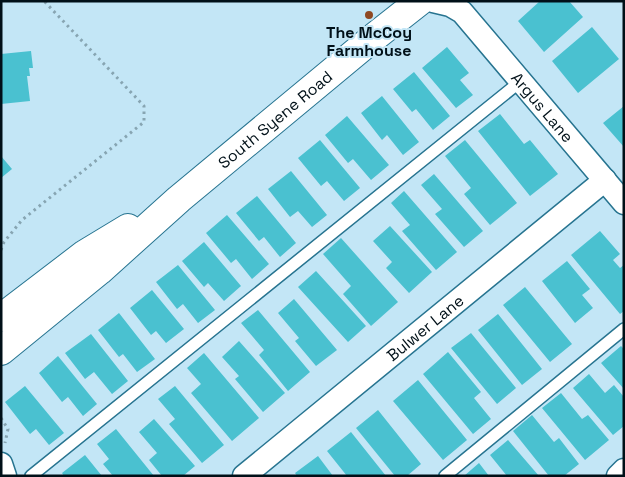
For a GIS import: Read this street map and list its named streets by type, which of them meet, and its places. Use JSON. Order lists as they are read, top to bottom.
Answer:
{
  "streets": {
    "street": ["Argus Lane", "South Syene Road", "Bulwer Lane"]
  },
  "crossings": [
    ["Argus Lane", "South Syene Road"],
    ["Argus Lane", "Bulwer Lane"]
  ],
  "places": ["The McCoy Farmhouse"]
}
